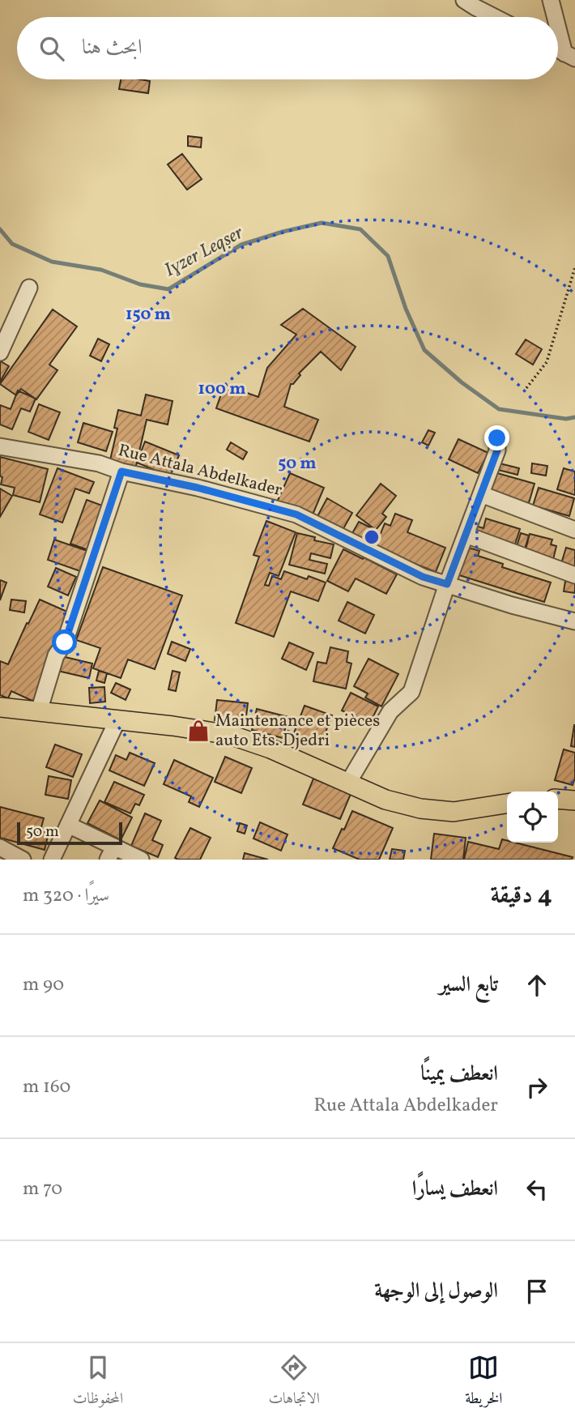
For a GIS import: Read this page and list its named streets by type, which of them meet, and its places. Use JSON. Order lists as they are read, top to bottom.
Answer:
{
  "streets": {
    "street": ["Rue Attala Abdelkader"]
  },
  "water": ["Iɣzer Leqṣer"],
  "places": {
    "shop": ["Maintenance et pièces auto Ets. Djedri"]
  },
  "scale_bar": "50 m",
  "page": {
    "search": "ابحث هنا",
    "scale": "50 m",
    "heading": ["4 دقيقة", "سيرًا · 320 m"],
    "list": [
      ["تابع السير", "90 m"],
      ["انعطف يمينًا", "Rue Attala Abdelkader", "160 m"],
      ["انعطف يسارًا", "70 m"],
      "الوصول إلى الوجهة"
    ],
    "nav": ["الخريطة", "الاتجاهات", "المحفوظات"]
  },
  "rings": ["150 m", "100 m", "50 m"]
}
